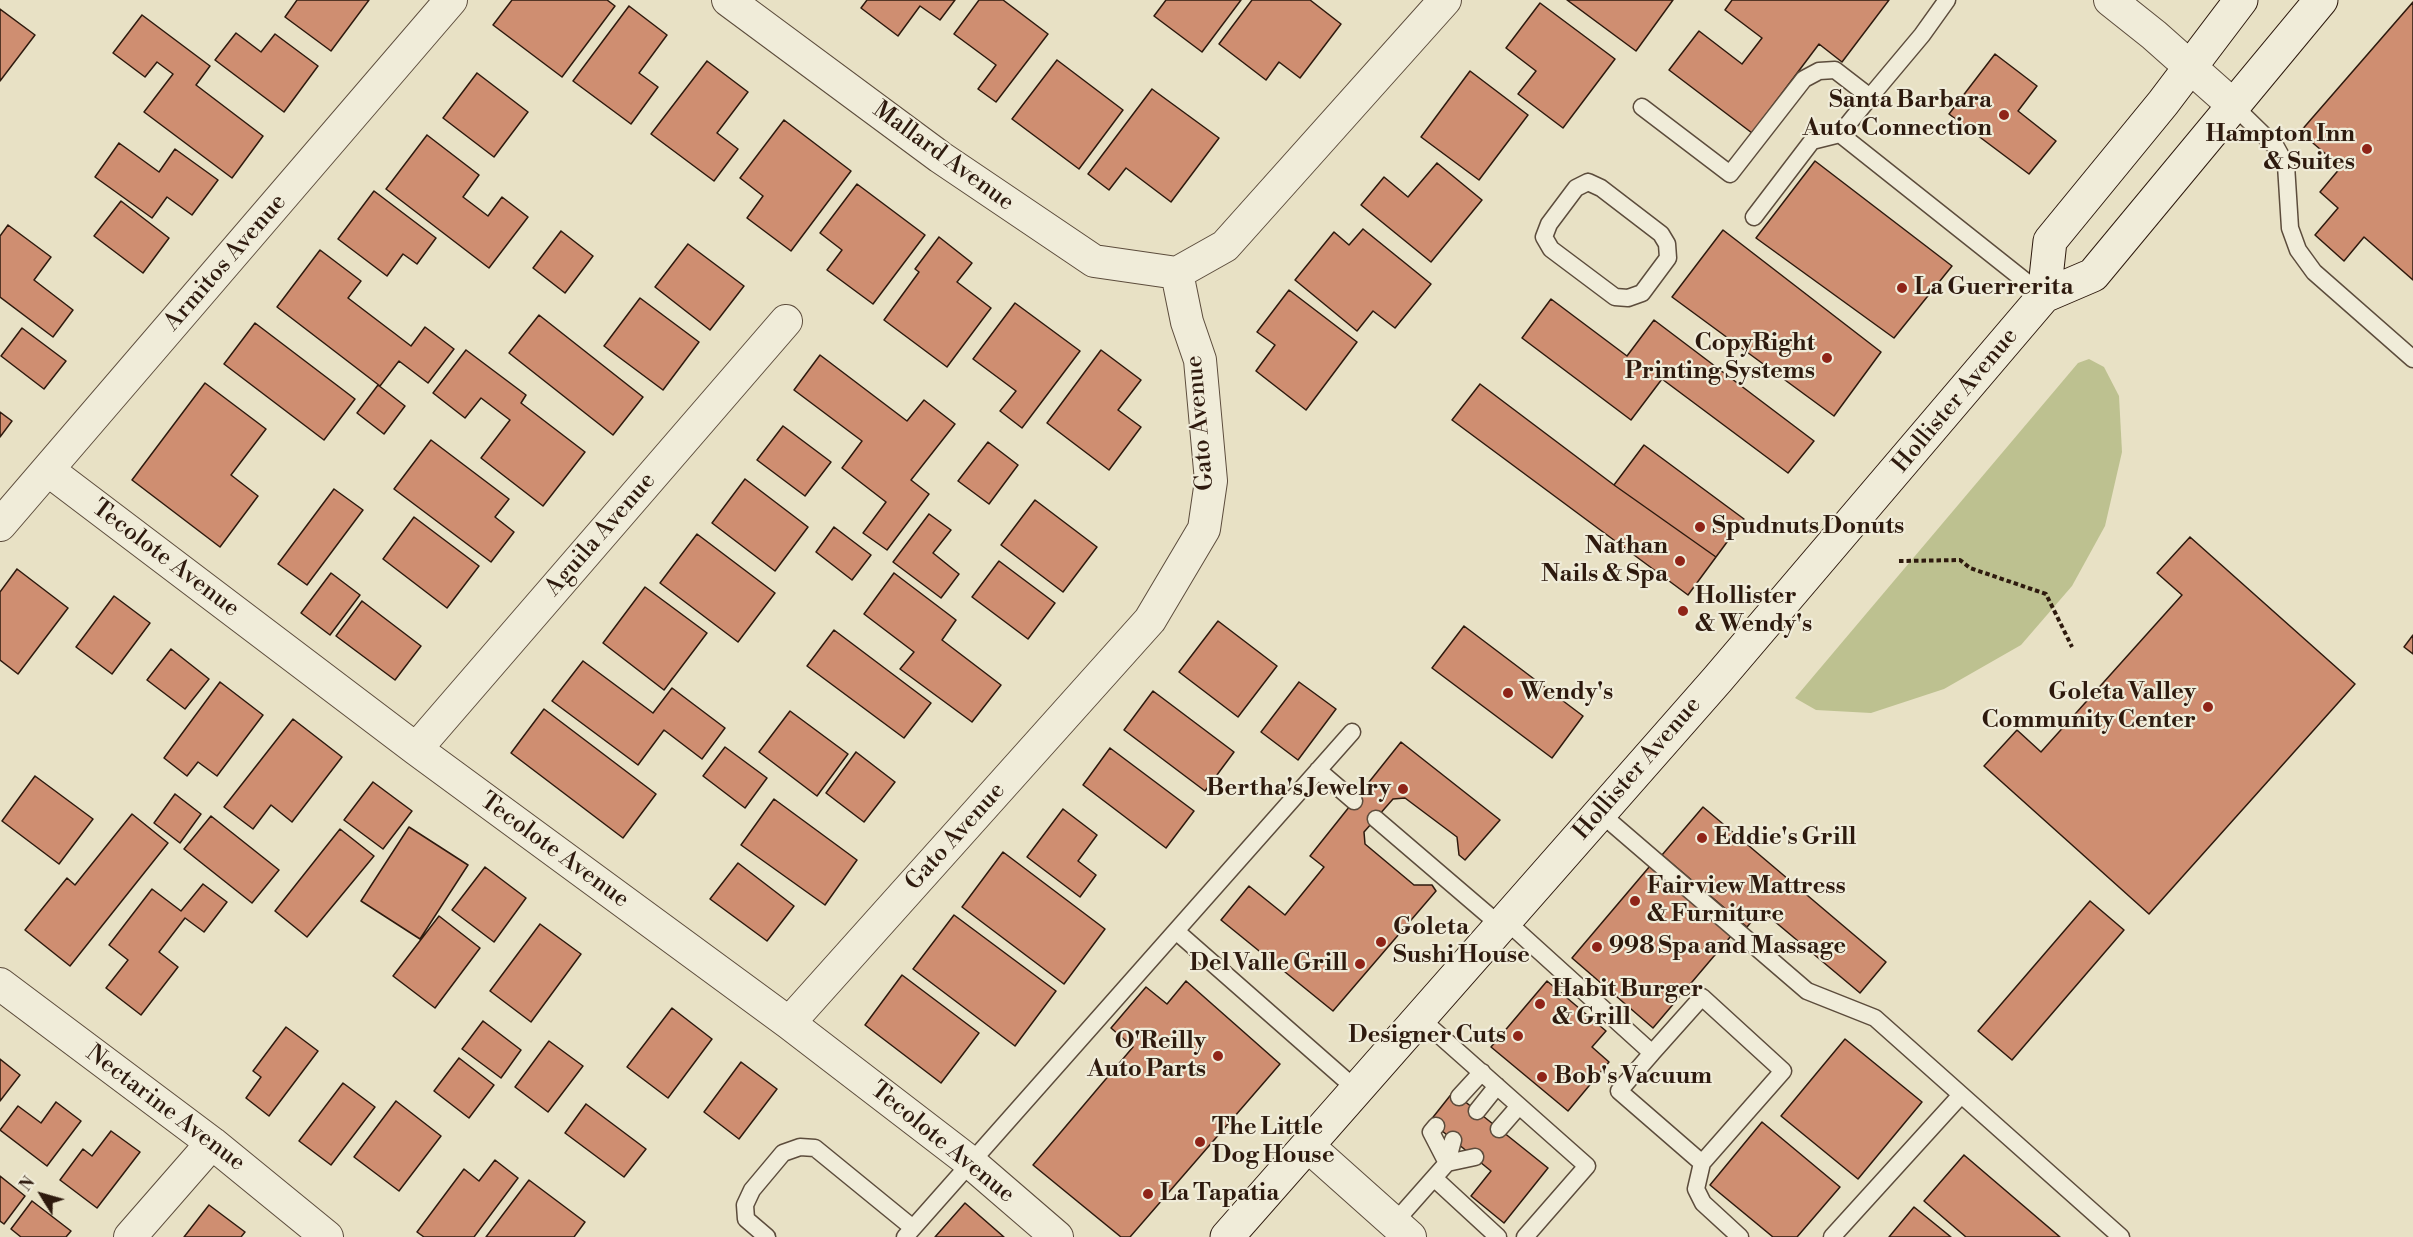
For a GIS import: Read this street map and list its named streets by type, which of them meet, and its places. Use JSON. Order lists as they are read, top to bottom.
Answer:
{
  "streets": {
    "main road": ["Hollister Avenue"],
    "street": [
      "Mallard Avenue",
      "Armitos Avenue",
      "Gato Avenue",
      "Aguila Avenue",
      "Tecolote Avenue",
      "Nectarine Avenue"
    ]
  },
  "crossings": [
    ["Mallard Avenue", "Gato Avenue"],
    ["Armitos Avenue", "Tecolote Avenue"],
    ["Gato Avenue", "Tecolote Avenue"],
    ["Aguila Avenue", "Tecolote Avenue"]
  ],
  "places": [
    "Santa Barbara Auto Connection",
    "Hampton Inn & Suites",
    "La Guerrerita",
    "CopyRight Printing Systems",
    "Spudnuts Donuts",
    "Nathan Nails & Spa",
    "Hollister & Wendy's",
    "Wendy's",
    "Goleta Valley Community Center",
    "Bertha's Jewelry",
    "Eddie's Grill",
    "Fairview Mattress & Furniture",
    "Goleta Sushi House",
    "998 Spa and Massage",
    "Del Valle Grill",
    "Habit Burger & Grill",
    "Designer Cuts",
    "O'Reilly Auto Parts",
    "Bob's Vacuum",
    "The Little Dog House",
    "La Tapatia"
  ],
  "north": "top left"
}
